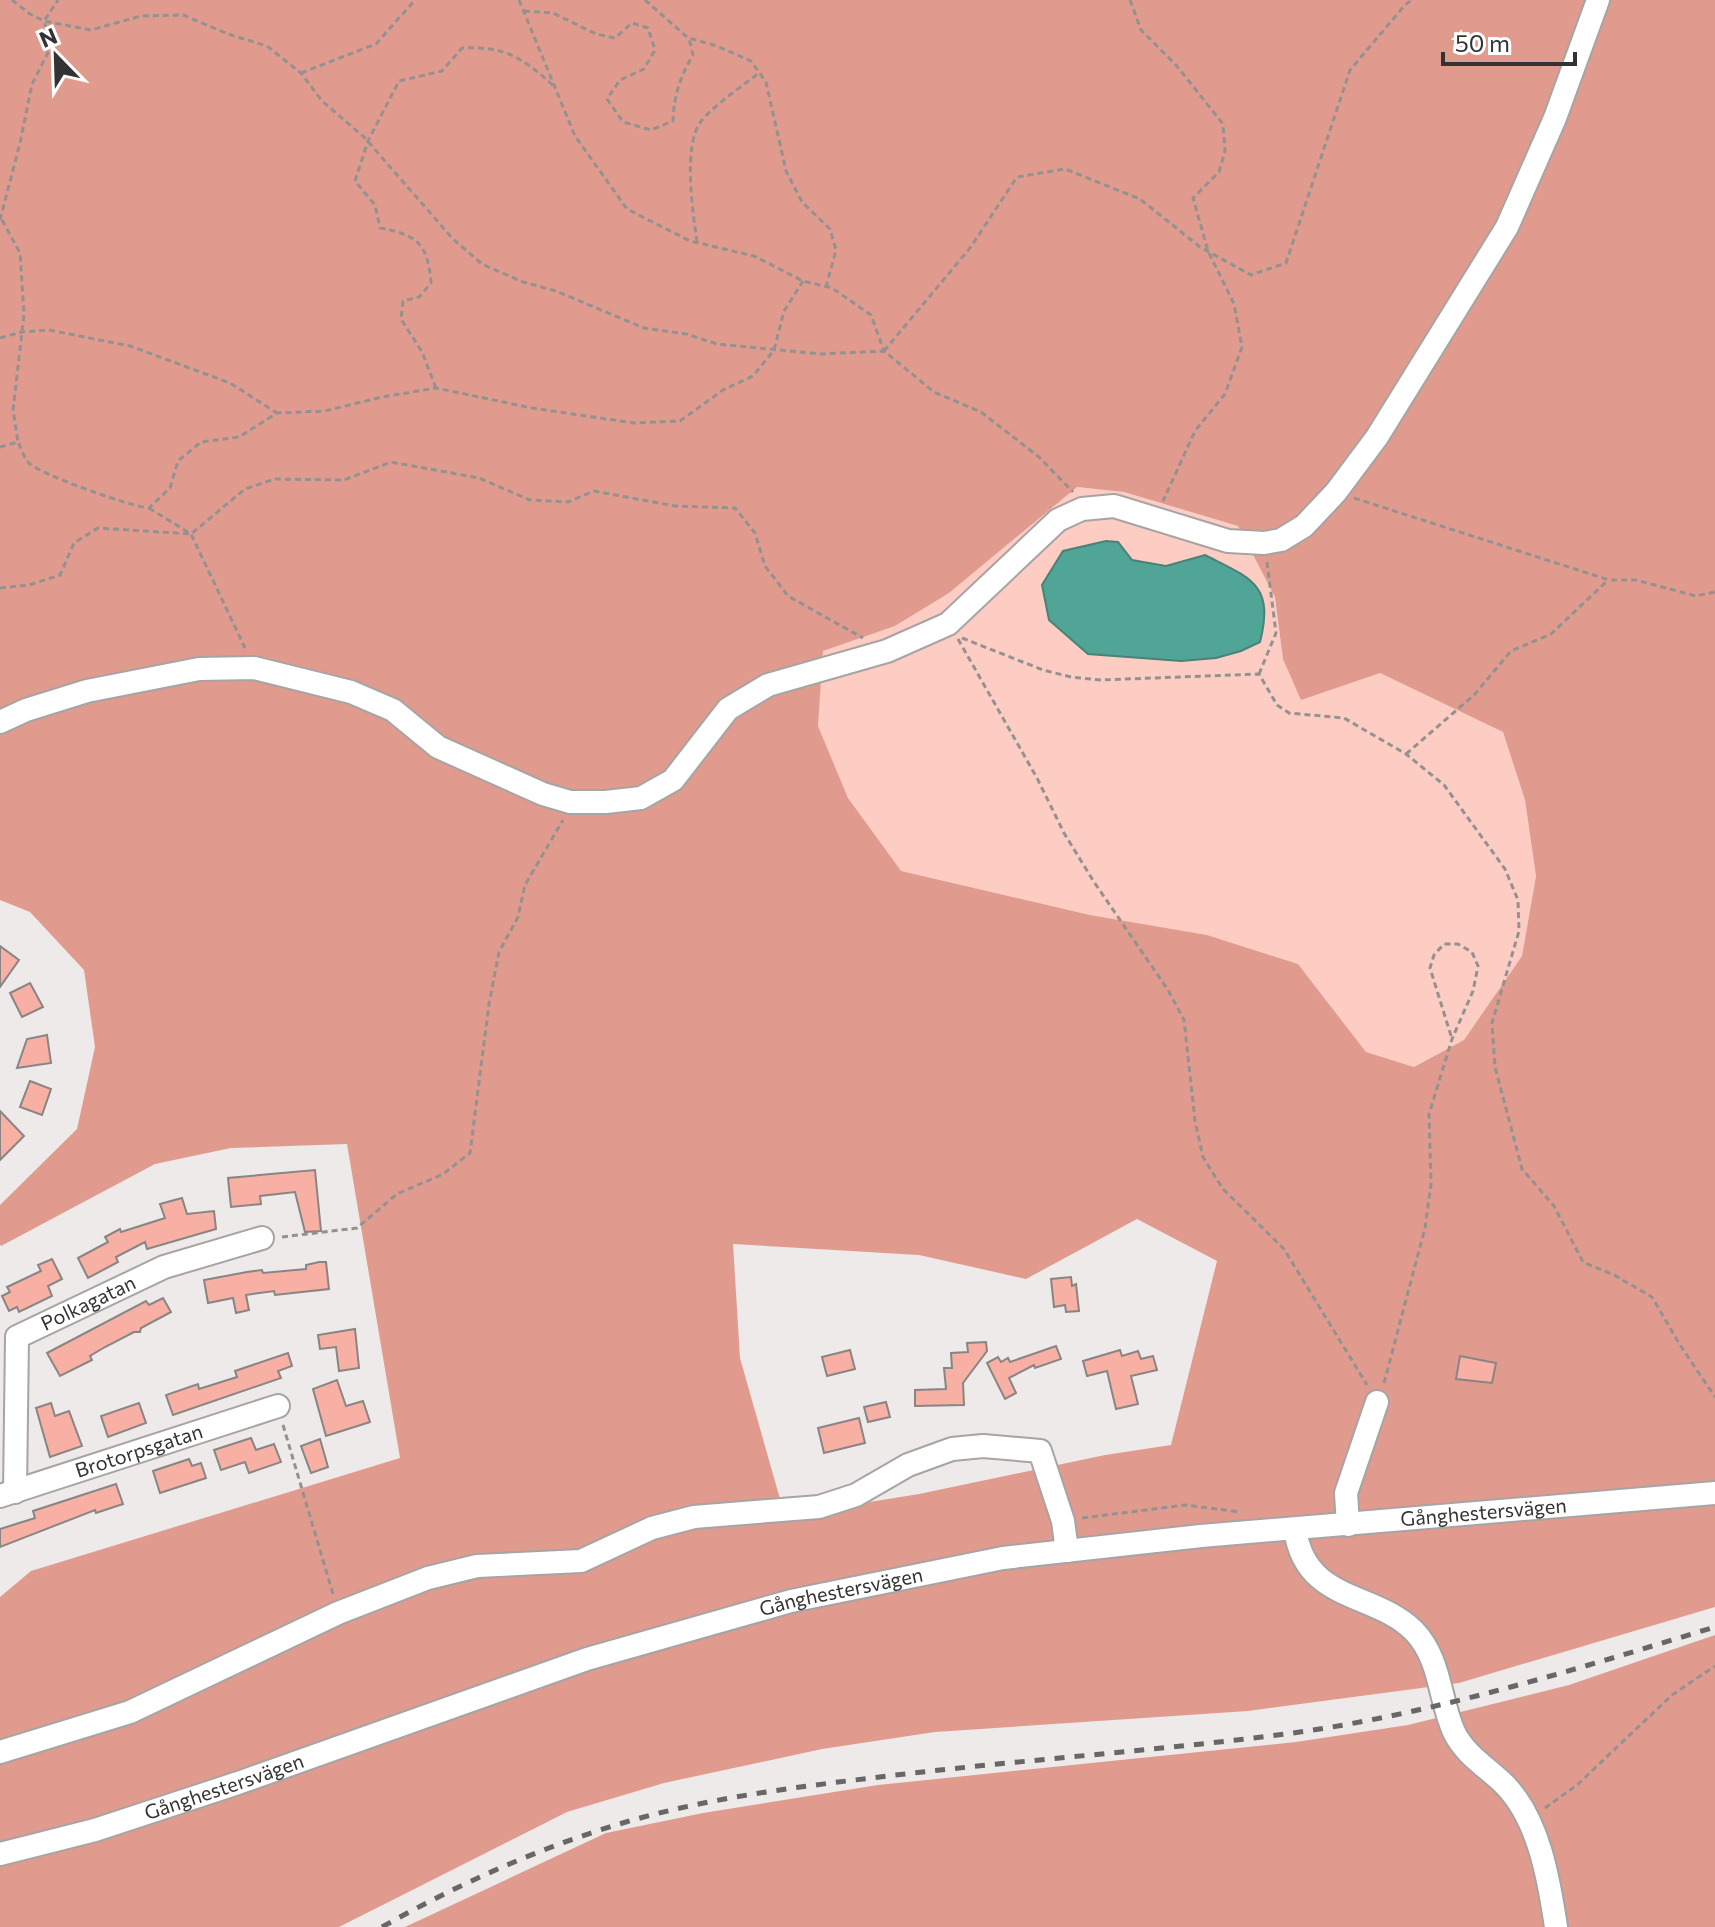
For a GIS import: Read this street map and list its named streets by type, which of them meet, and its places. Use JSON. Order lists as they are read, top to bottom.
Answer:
{
  "streets": {
    "street": ["Polkagatan", "Brotorpsgatan", "Gånghestersvägen"]
  },
  "crossings": [
    ["Polkagatan", "Brotorpsgatan"]
  ],
  "scale_bar": "50 m",
  "north": "top left"
}
